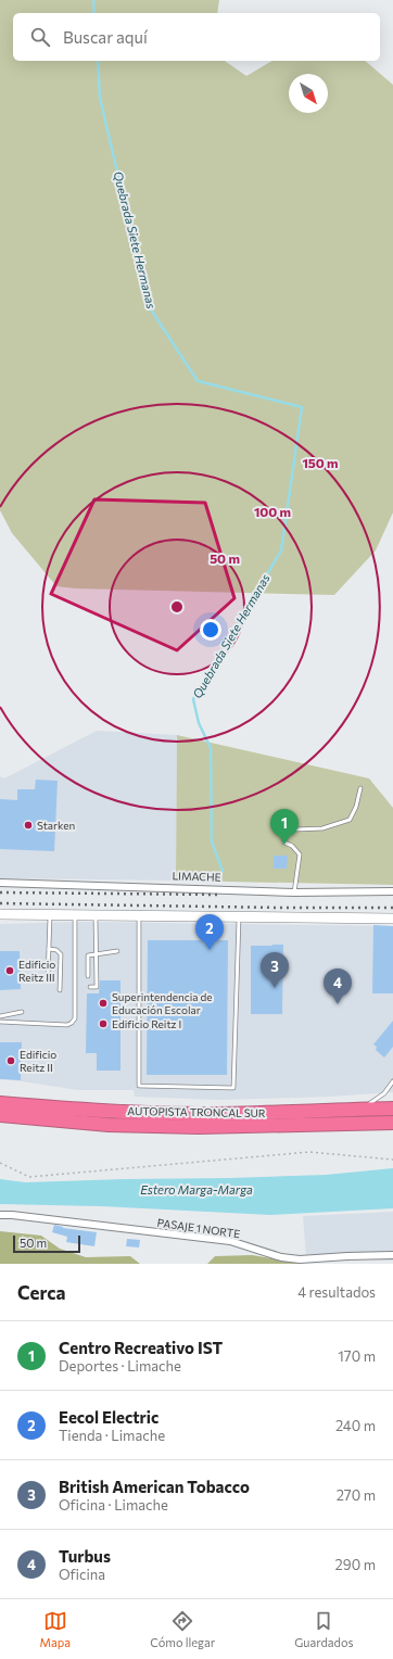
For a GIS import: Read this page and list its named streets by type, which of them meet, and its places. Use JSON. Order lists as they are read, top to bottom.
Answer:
{
  "streets": {
    "highway": ["AUTOPISTA TRONCAL SUR"],
    "street": ["LIMACHE", "PASAJE 1 NORTE"]
  },
  "water": ["Quebrada Siete Hermanas", "Estero Marga-Marga"],
  "places": [
    "Starken",
    "Edificio Reitz III",
    "Superintendencia de Educación Escolar",
    "Edificio Reitz I",
    "Edificio Reitz II"
  ],
  "scale_bar": "50 m",
  "north": "bottom right",
  "page": {
    "search": "Buscar aquí",
    "pins": [
      "1",
      "2",
      "3",
      "4"
    ],
    "scale": "50 m",
    "heading": ["Cerca", "4 resultados"],
    "list": [
      {
        "mark": "1",
        "name": "Centro Recreativo IST",
        "note": "Deportes · Limache",
        "value": "170 m"
      },
      {
        "mark": "2",
        "name": "Eecol Electric",
        "note": "Tienda · Limache",
        "value": "240 m"
      },
      {
        "mark": "3",
        "name": "British American Tobacco",
        "note": "Oficina · Limache",
        "value": "270 m"
      },
      {
        "mark": "4",
        "name": "Turbus",
        "note": "Oficina",
        "value": "290 m"
      }
    ],
    "nav": ["Mapa", "Cómo llegar", "Guardados"]
  },
  "rings": ["150 m", "100 m", "50 m"]
}
